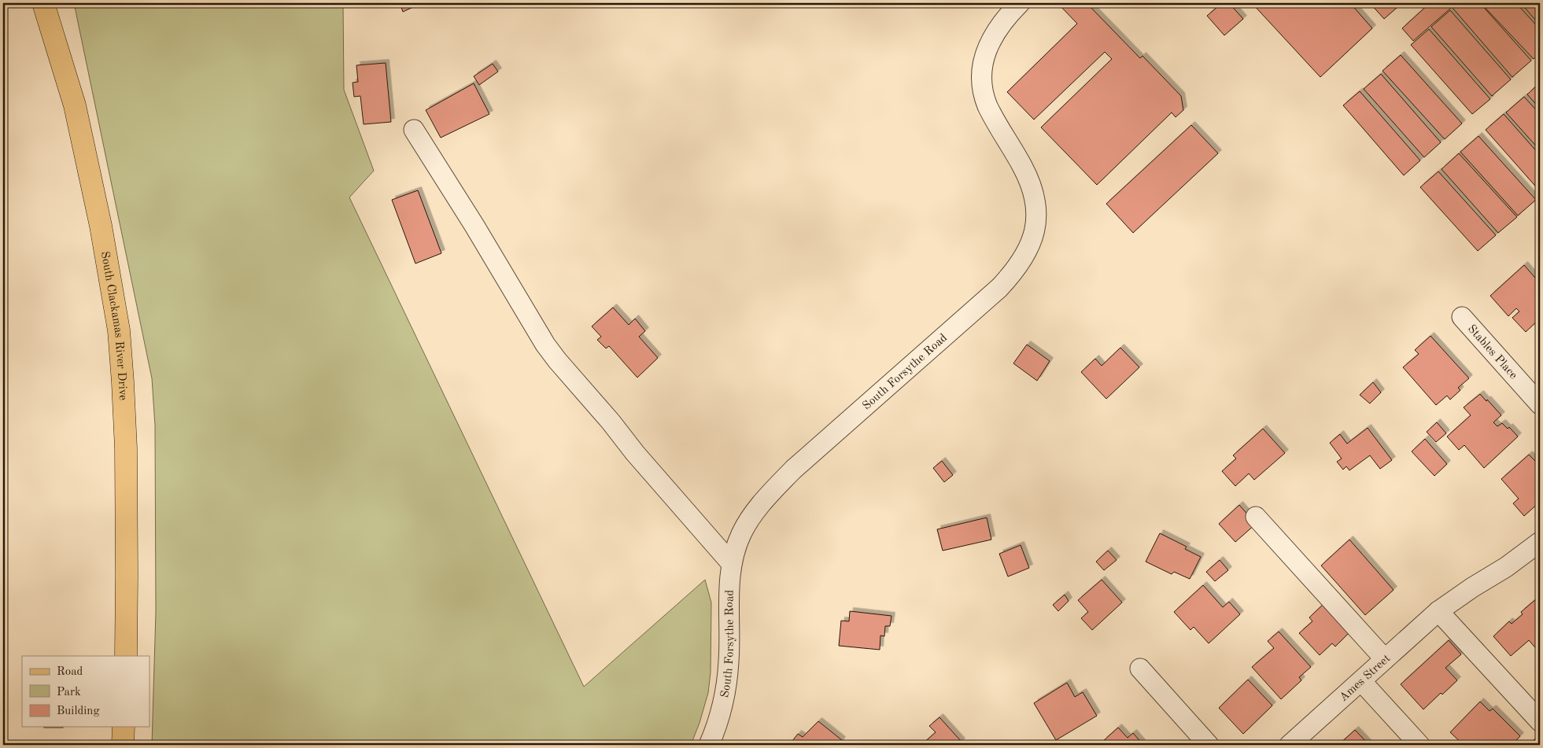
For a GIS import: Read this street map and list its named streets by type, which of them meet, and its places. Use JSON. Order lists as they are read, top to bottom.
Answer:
{
  "streets": {
    "main road": ["South Clackamas River Drive"],
    "street": ["Stables Place", "South Forsythe Road", "Ames Street"]
  },
  "legend": ["Road", "Park", "Building"]
}
